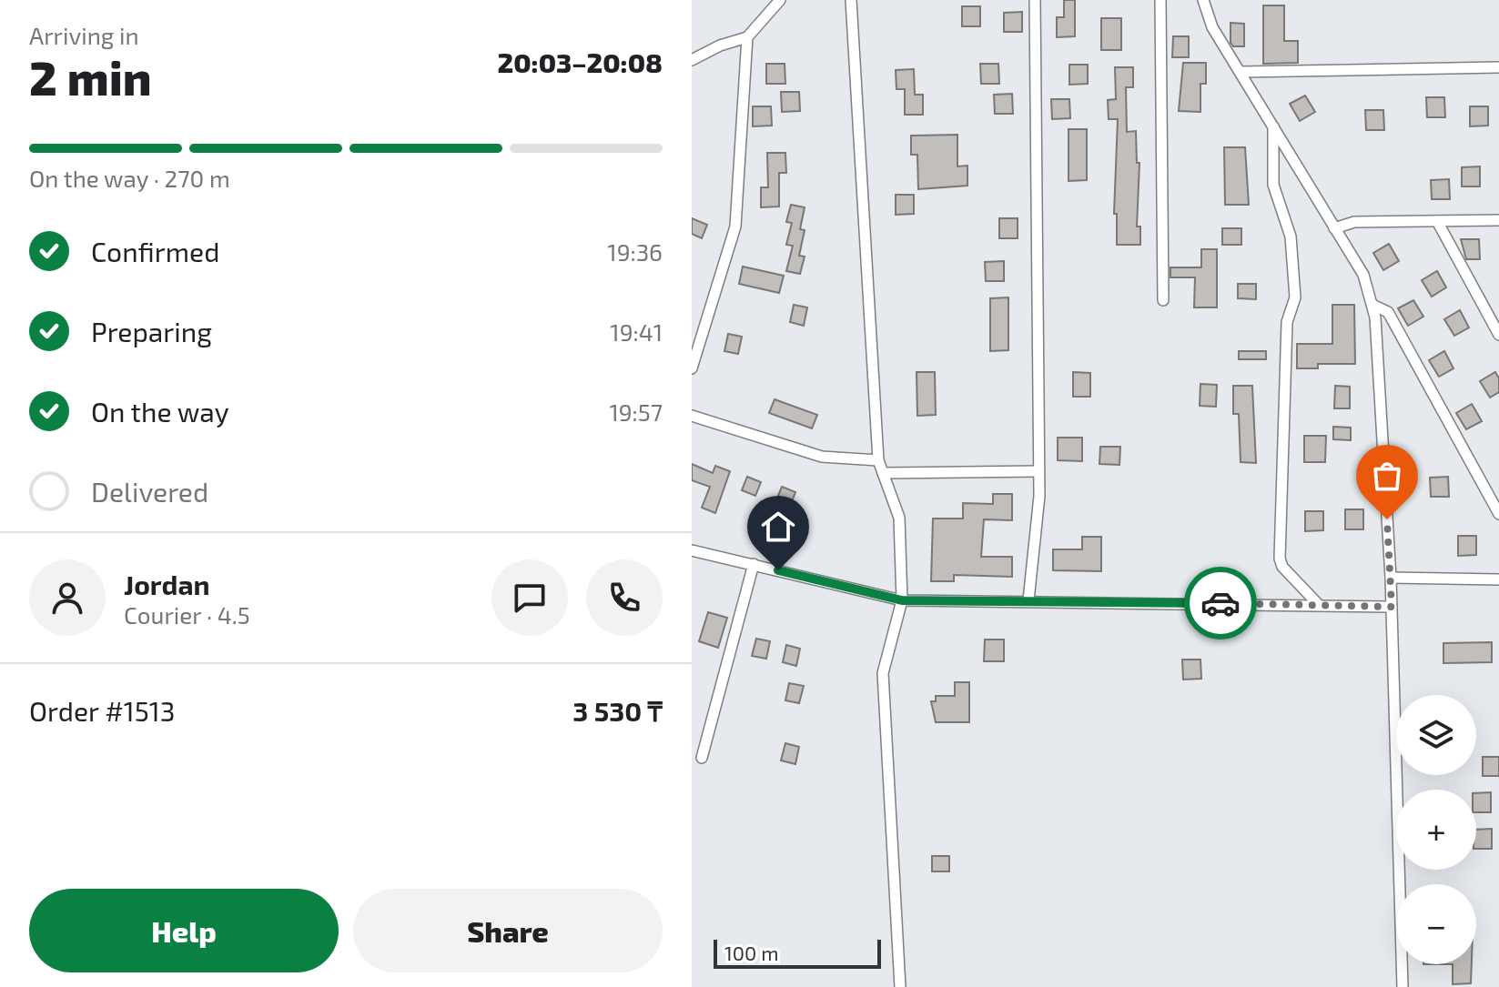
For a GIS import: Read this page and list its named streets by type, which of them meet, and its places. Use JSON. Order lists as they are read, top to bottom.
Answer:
{
  "scale_bar": "100 m",
  "page": {
    "heading": ["2 min", "Arriving in", "20:03–20:08"],
    "panel": [
      "Jordan",
      "Courier · 4.5",
      "Order #1513",
      "3 530 ₸"
    ],
    "bar": "On the way · 270 m",
    "list": [
      ["Confirmed", "19:36"],
      ["Preparing", "19:41"],
      ["On the way", "19:57"],
      "Delivered"
    ],
    "map_buttons": ["+", "−"],
    "buttons": ["Help", "Share"],
    "scale": "100 m"
  }
}
